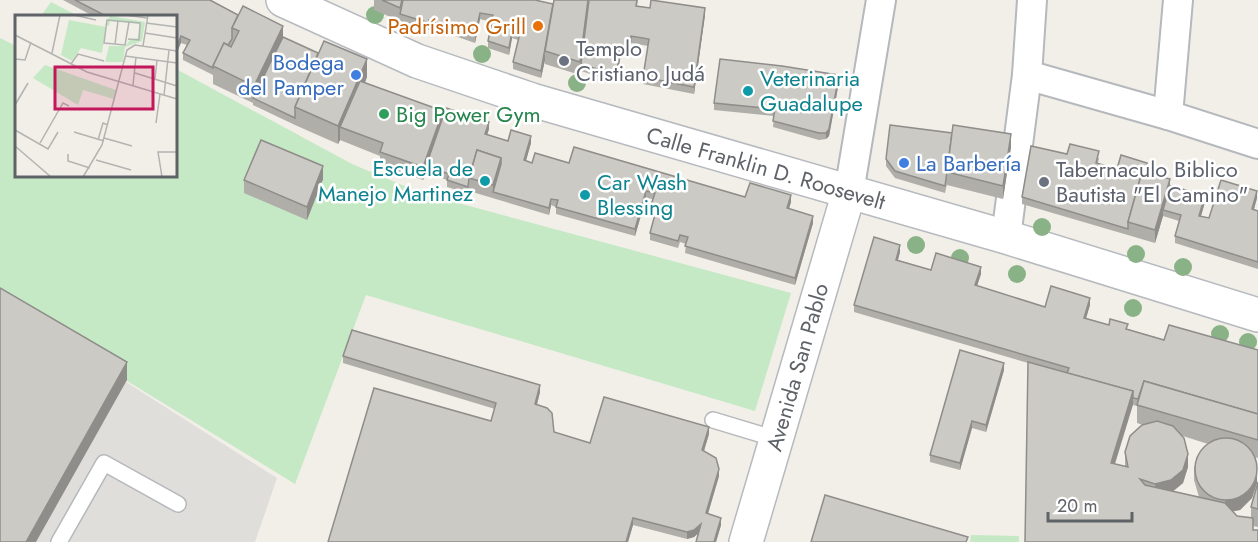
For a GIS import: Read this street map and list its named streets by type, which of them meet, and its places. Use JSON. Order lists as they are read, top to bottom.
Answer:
{
  "streets": {
    "main road": ["Calle Franklin D. Roosevelt", "Avenida San Pablo"]
  },
  "crossings": [
    ["Calle Franklin D. Roosevelt", "Avenida San Pablo"]
  ],
  "places": [
    "Padrísimo Grill",
    "Templo Cristiano Judá",
    "Bodega del Pamper",
    "Veterinaria Guadalupe",
    "Big Power Gym",
    "La Barbería",
    "Escuela de Manejo Martinez",
    "Tabernaculo Biblico Bautista \"El Camino\"",
    "Car Wash Blessing"
  ],
  "scale_bar": "20 m"
}
